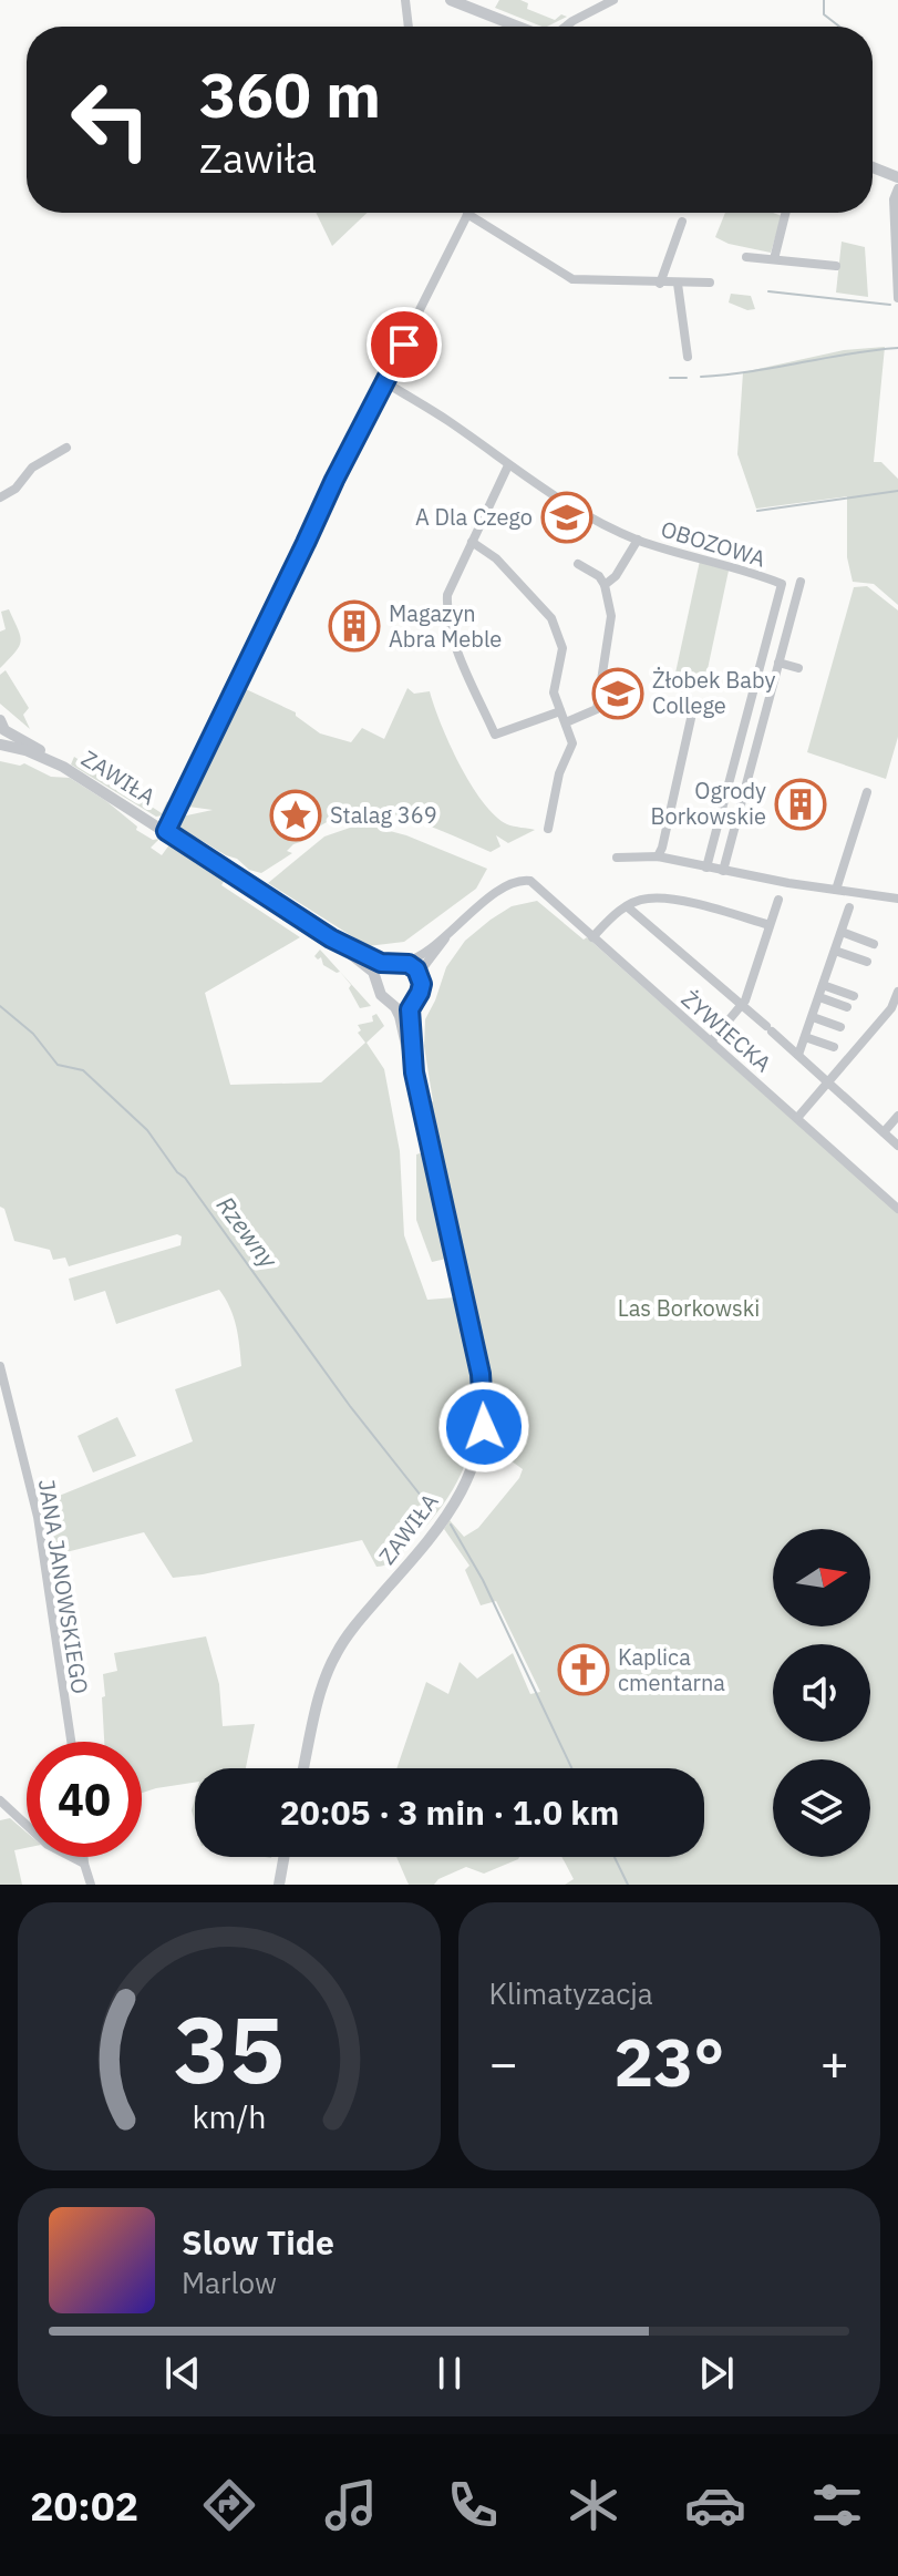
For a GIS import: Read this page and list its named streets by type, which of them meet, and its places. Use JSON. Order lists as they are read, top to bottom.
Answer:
{
  "streets": {
    "street": [
      "OBOZOWA",
      "ZAWIŁA",
      "ŻYWIECKA",
      "JANA JANOWSKIEGO"
    ]
  },
  "water": ["Rzewny"],
  "parks": ["Las Borkowski"],
  "places": {
    "school or university": ["A Dla Czego", "Żłobek Baby College"],
    "building": ["Magazyn Abra Meble", "Ogrody Borkowskie"],
    "place": ["Stalag 369"],
    "church": ["Kaplica cmentarna"]
  },
  "north": "right",
  "page": {
    "turn": ["360 m", "Zawiła"],
    "limit": "40",
    "trip": "20:05 · 3 min · 1.0 km",
    "tile": "Klimatyzacja",
    "heat": ["−", "23°", "+"],
    "song": ["Slow Tide", "Marlow"],
    "tabs": "20:02",
    "gauge": ["35", "km/h"]
  }
}
